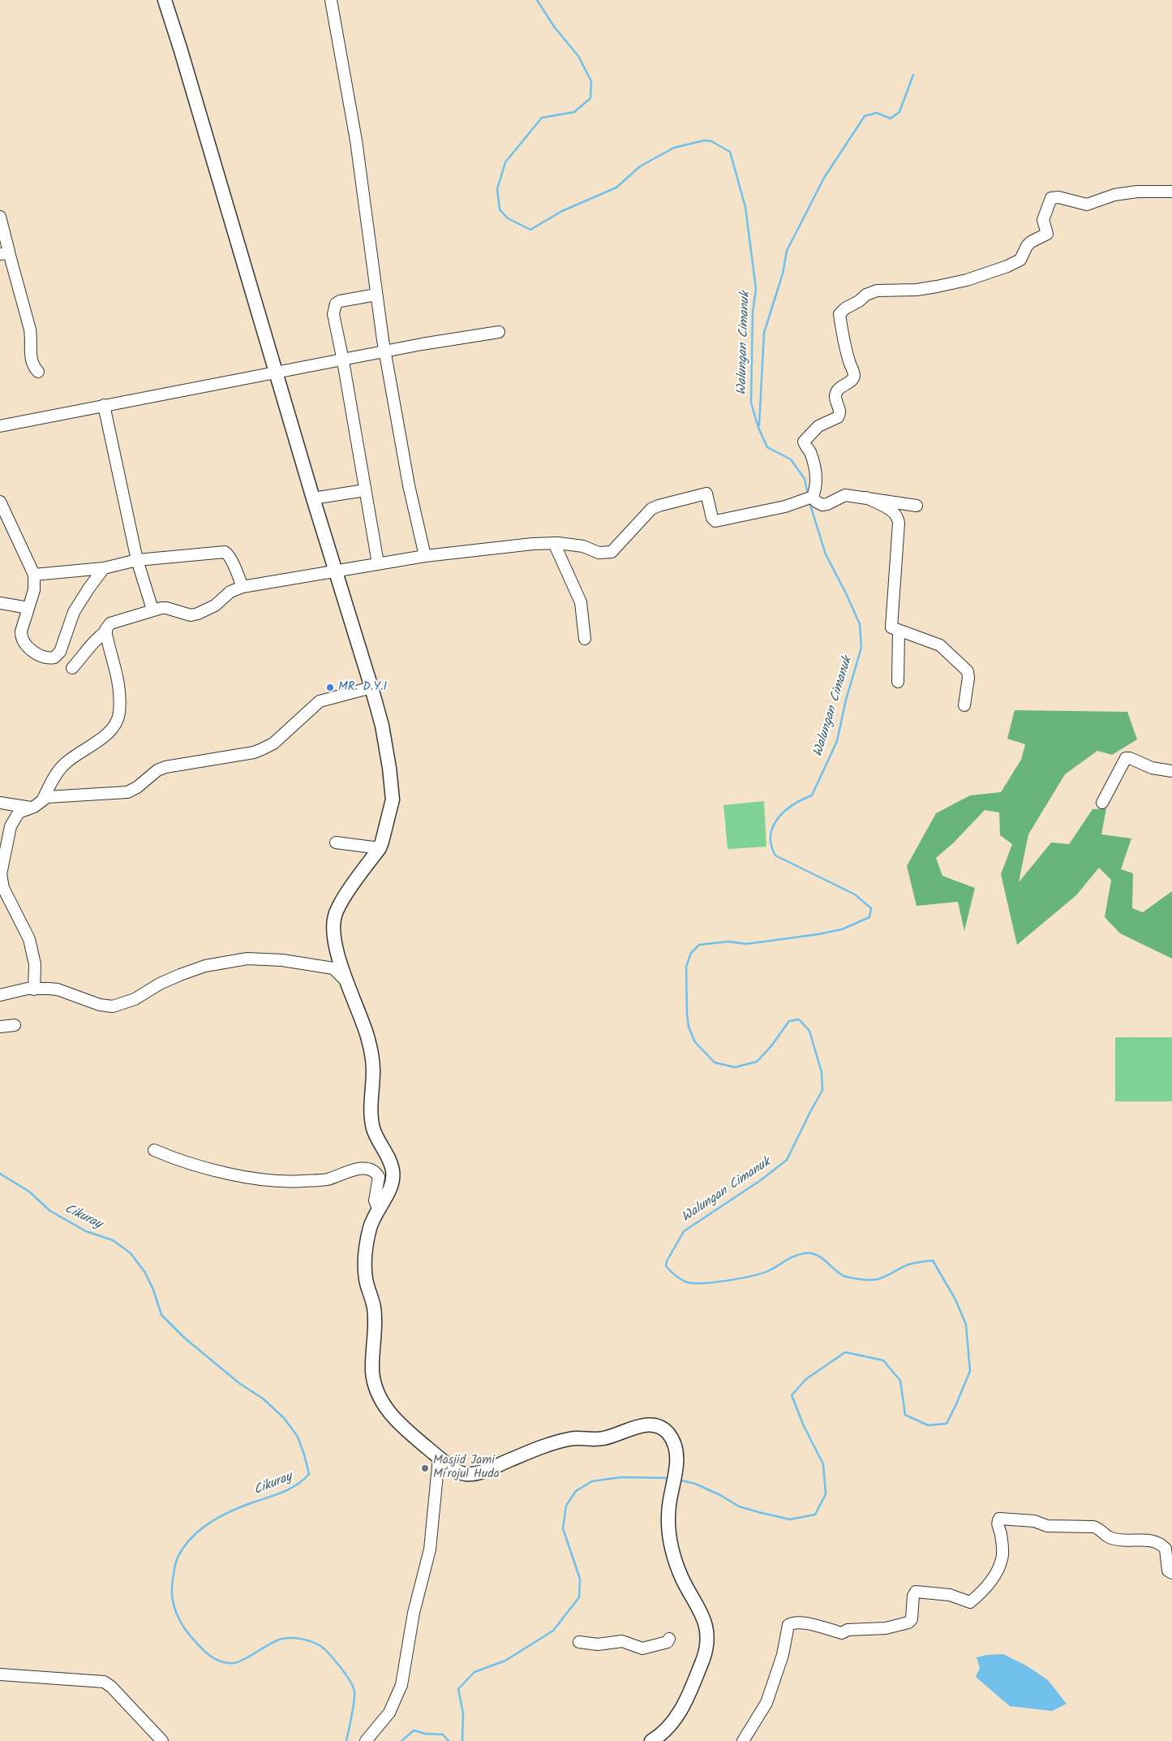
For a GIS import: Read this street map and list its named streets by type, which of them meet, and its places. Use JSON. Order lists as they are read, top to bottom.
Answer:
{
  "water": ["Walungan Cimanuk", "Cikuray"],
  "places": ["MR. D.Y.I", "Masjid Jami Mi'rojul Huda"]
}
